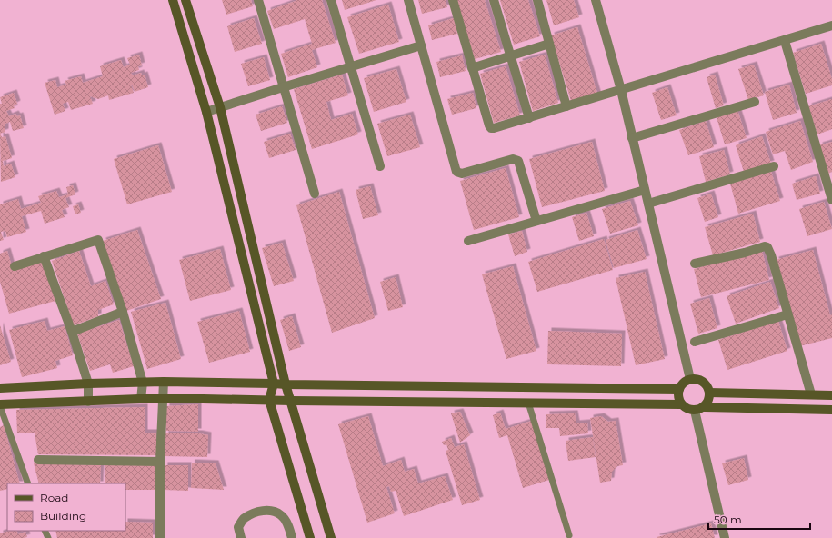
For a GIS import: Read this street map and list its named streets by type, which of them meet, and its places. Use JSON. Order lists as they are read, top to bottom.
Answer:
{
  "legend": ["Road", "Building"],
  "scale_bar": "50 m"
}
